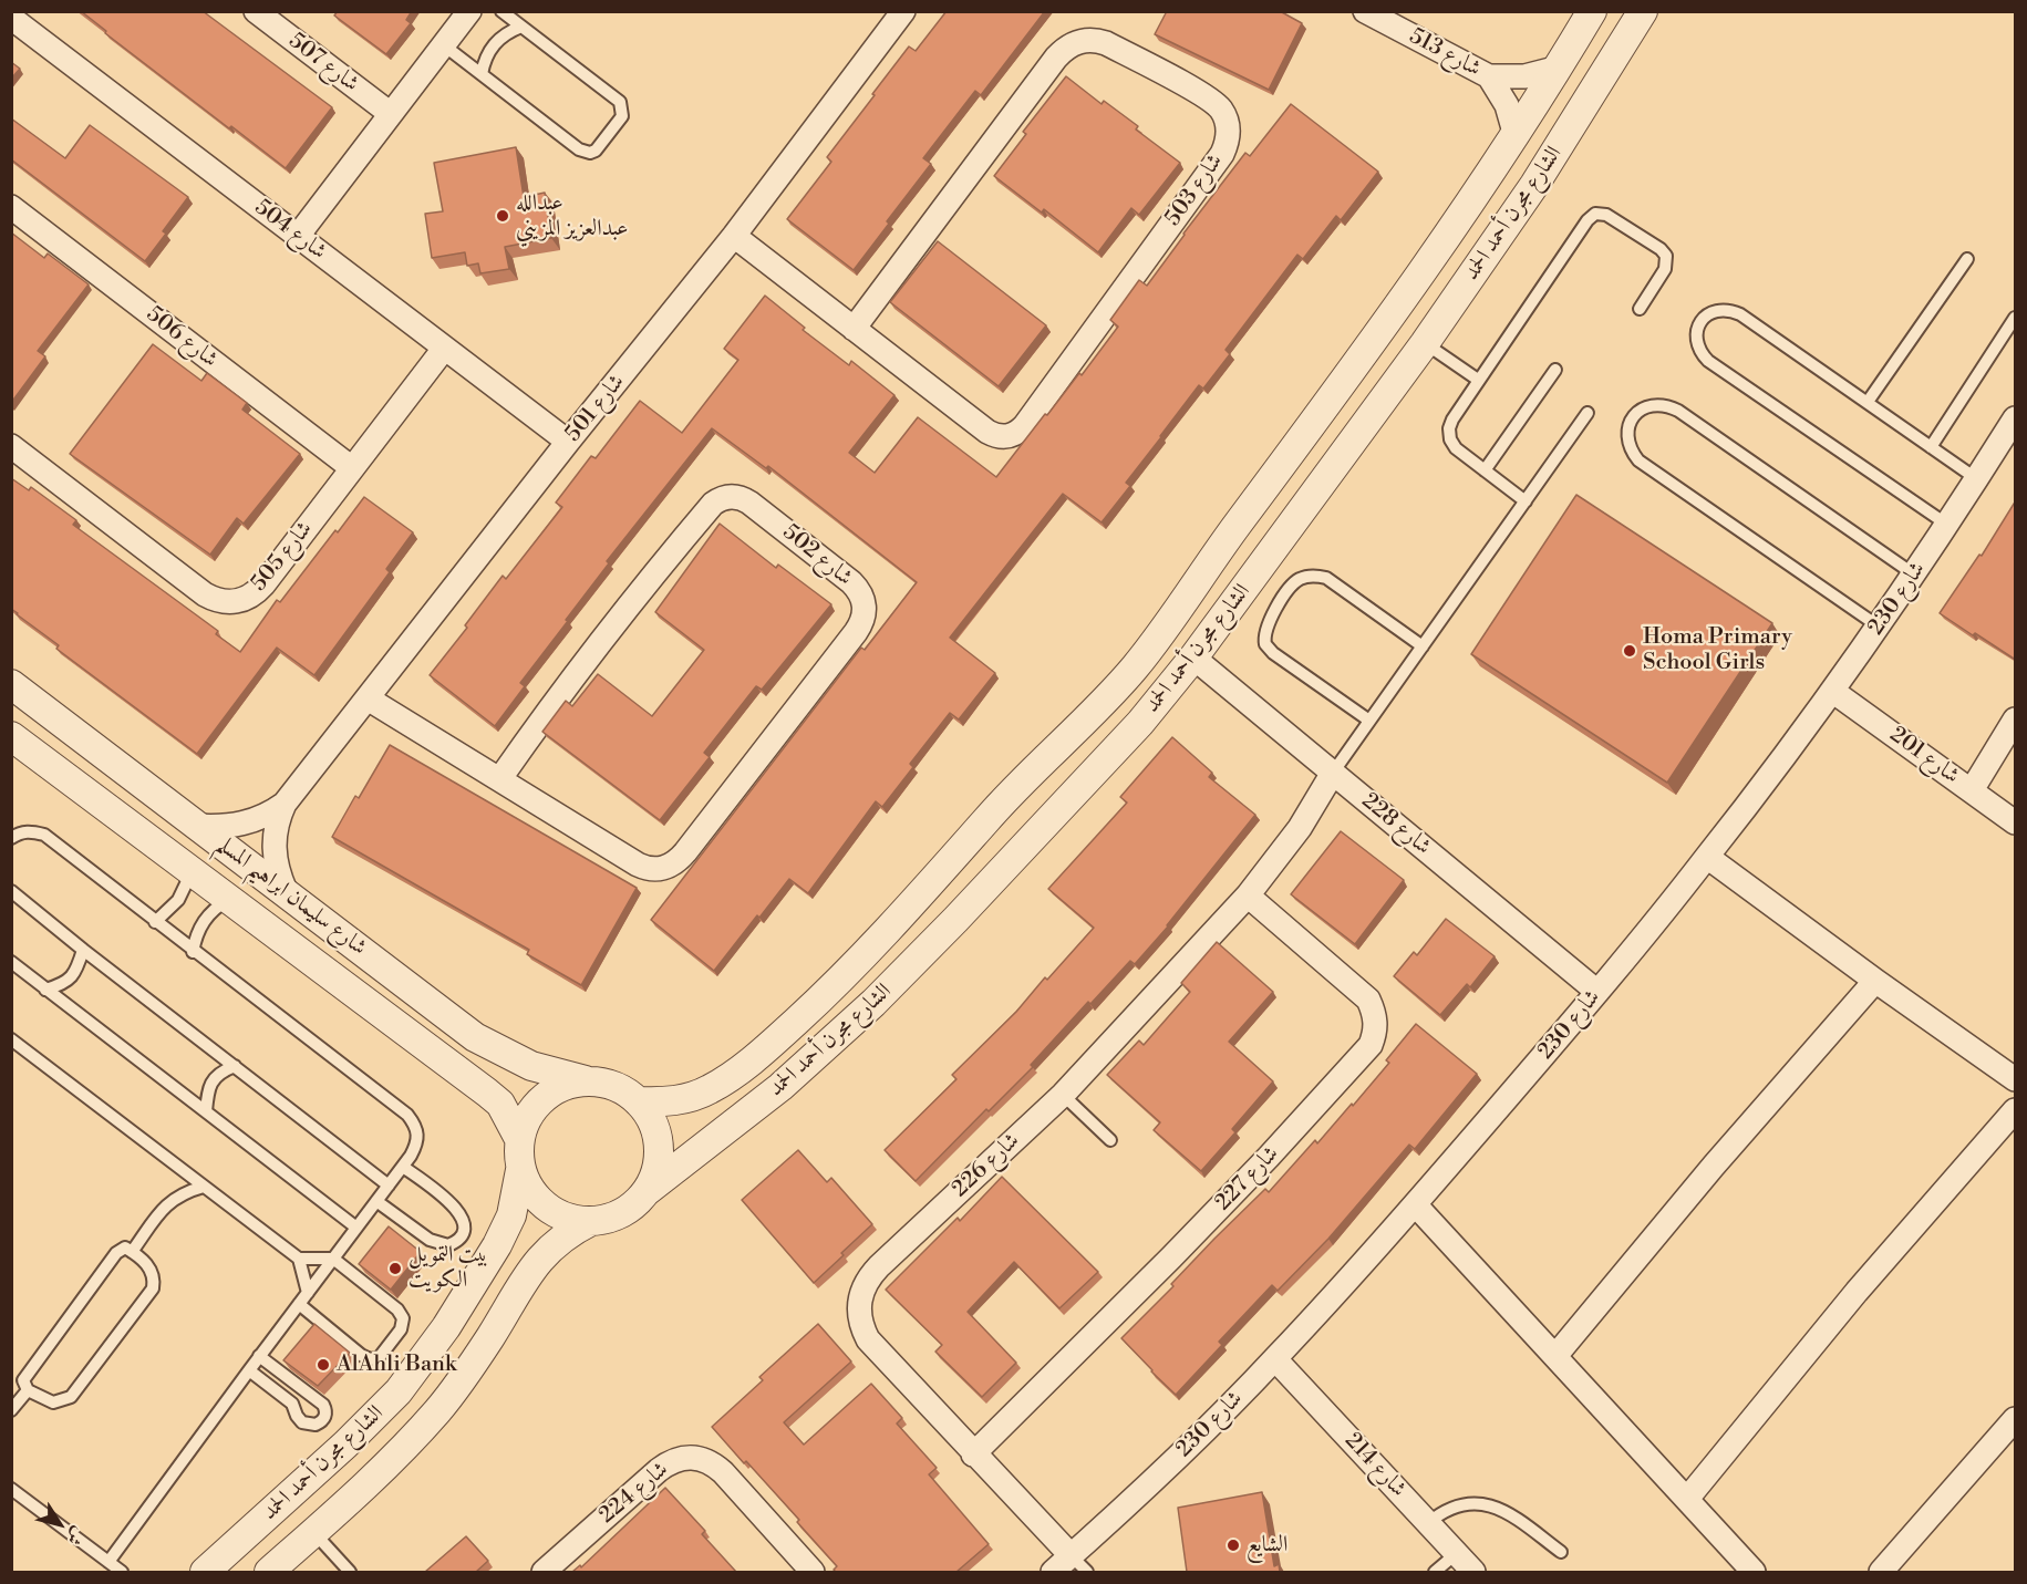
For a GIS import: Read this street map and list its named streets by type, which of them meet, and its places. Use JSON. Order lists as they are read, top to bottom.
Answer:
{
  "streets": {
    "street": [
      "شارع 513",
      "شارع 507",
      "شارع 503",
      "الشارع مجرن أحمد الحمد",
      "شارع 504",
      "شارع 506",
      "شارع 501",
      "شارع 502",
      "شارع 505",
      "شارع 230",
      "شارع 201",
      "شارع 228",
      "شارع سليمان ابراهيم المسلم",
      "شارع 226",
      "شارع 227",
      "شارع 214",
      "شارع 224"
    ]
  },
  "crossings": [
    ["شارع 513", "الشارع مجرن أحمد الحمد"],
    ["شارع 503", "شارع 501"],
    ["الشارع مجرن أحمد الحمد", "شارع 228"],
    ["الشارع مجرن أحمد الحمد", "شارع سليمان ابراهيم المسلم"],
    ["شارع 504", "شارع 501"],
    ["شارع 504", "شارع 505"],
    ["شارع 506", "شارع 505"],
    ["شارع 501", "شارع 502"],
    ["شارع 501", "شارع سليمان ابراهيم المسلم"],
    ["شارع 230", "شارع 201"],
    ["شارع 230", "شارع 228"],
    ["شارع 230", "شارع 226"],
    ["شارع 230", "شارع 214"],
    ["شارع 228", "شارع 226"],
    ["شارع 226", "شارع 227"]
  ],
  "places": [
    "عبدالله عبدالعزيز المزيني",
    "Homa Primary School Girls",
    "بيت التمويل الكويت",
    "AlAhli Bank",
    "الشايع"
  ],
  "north": "bottom right"
}
